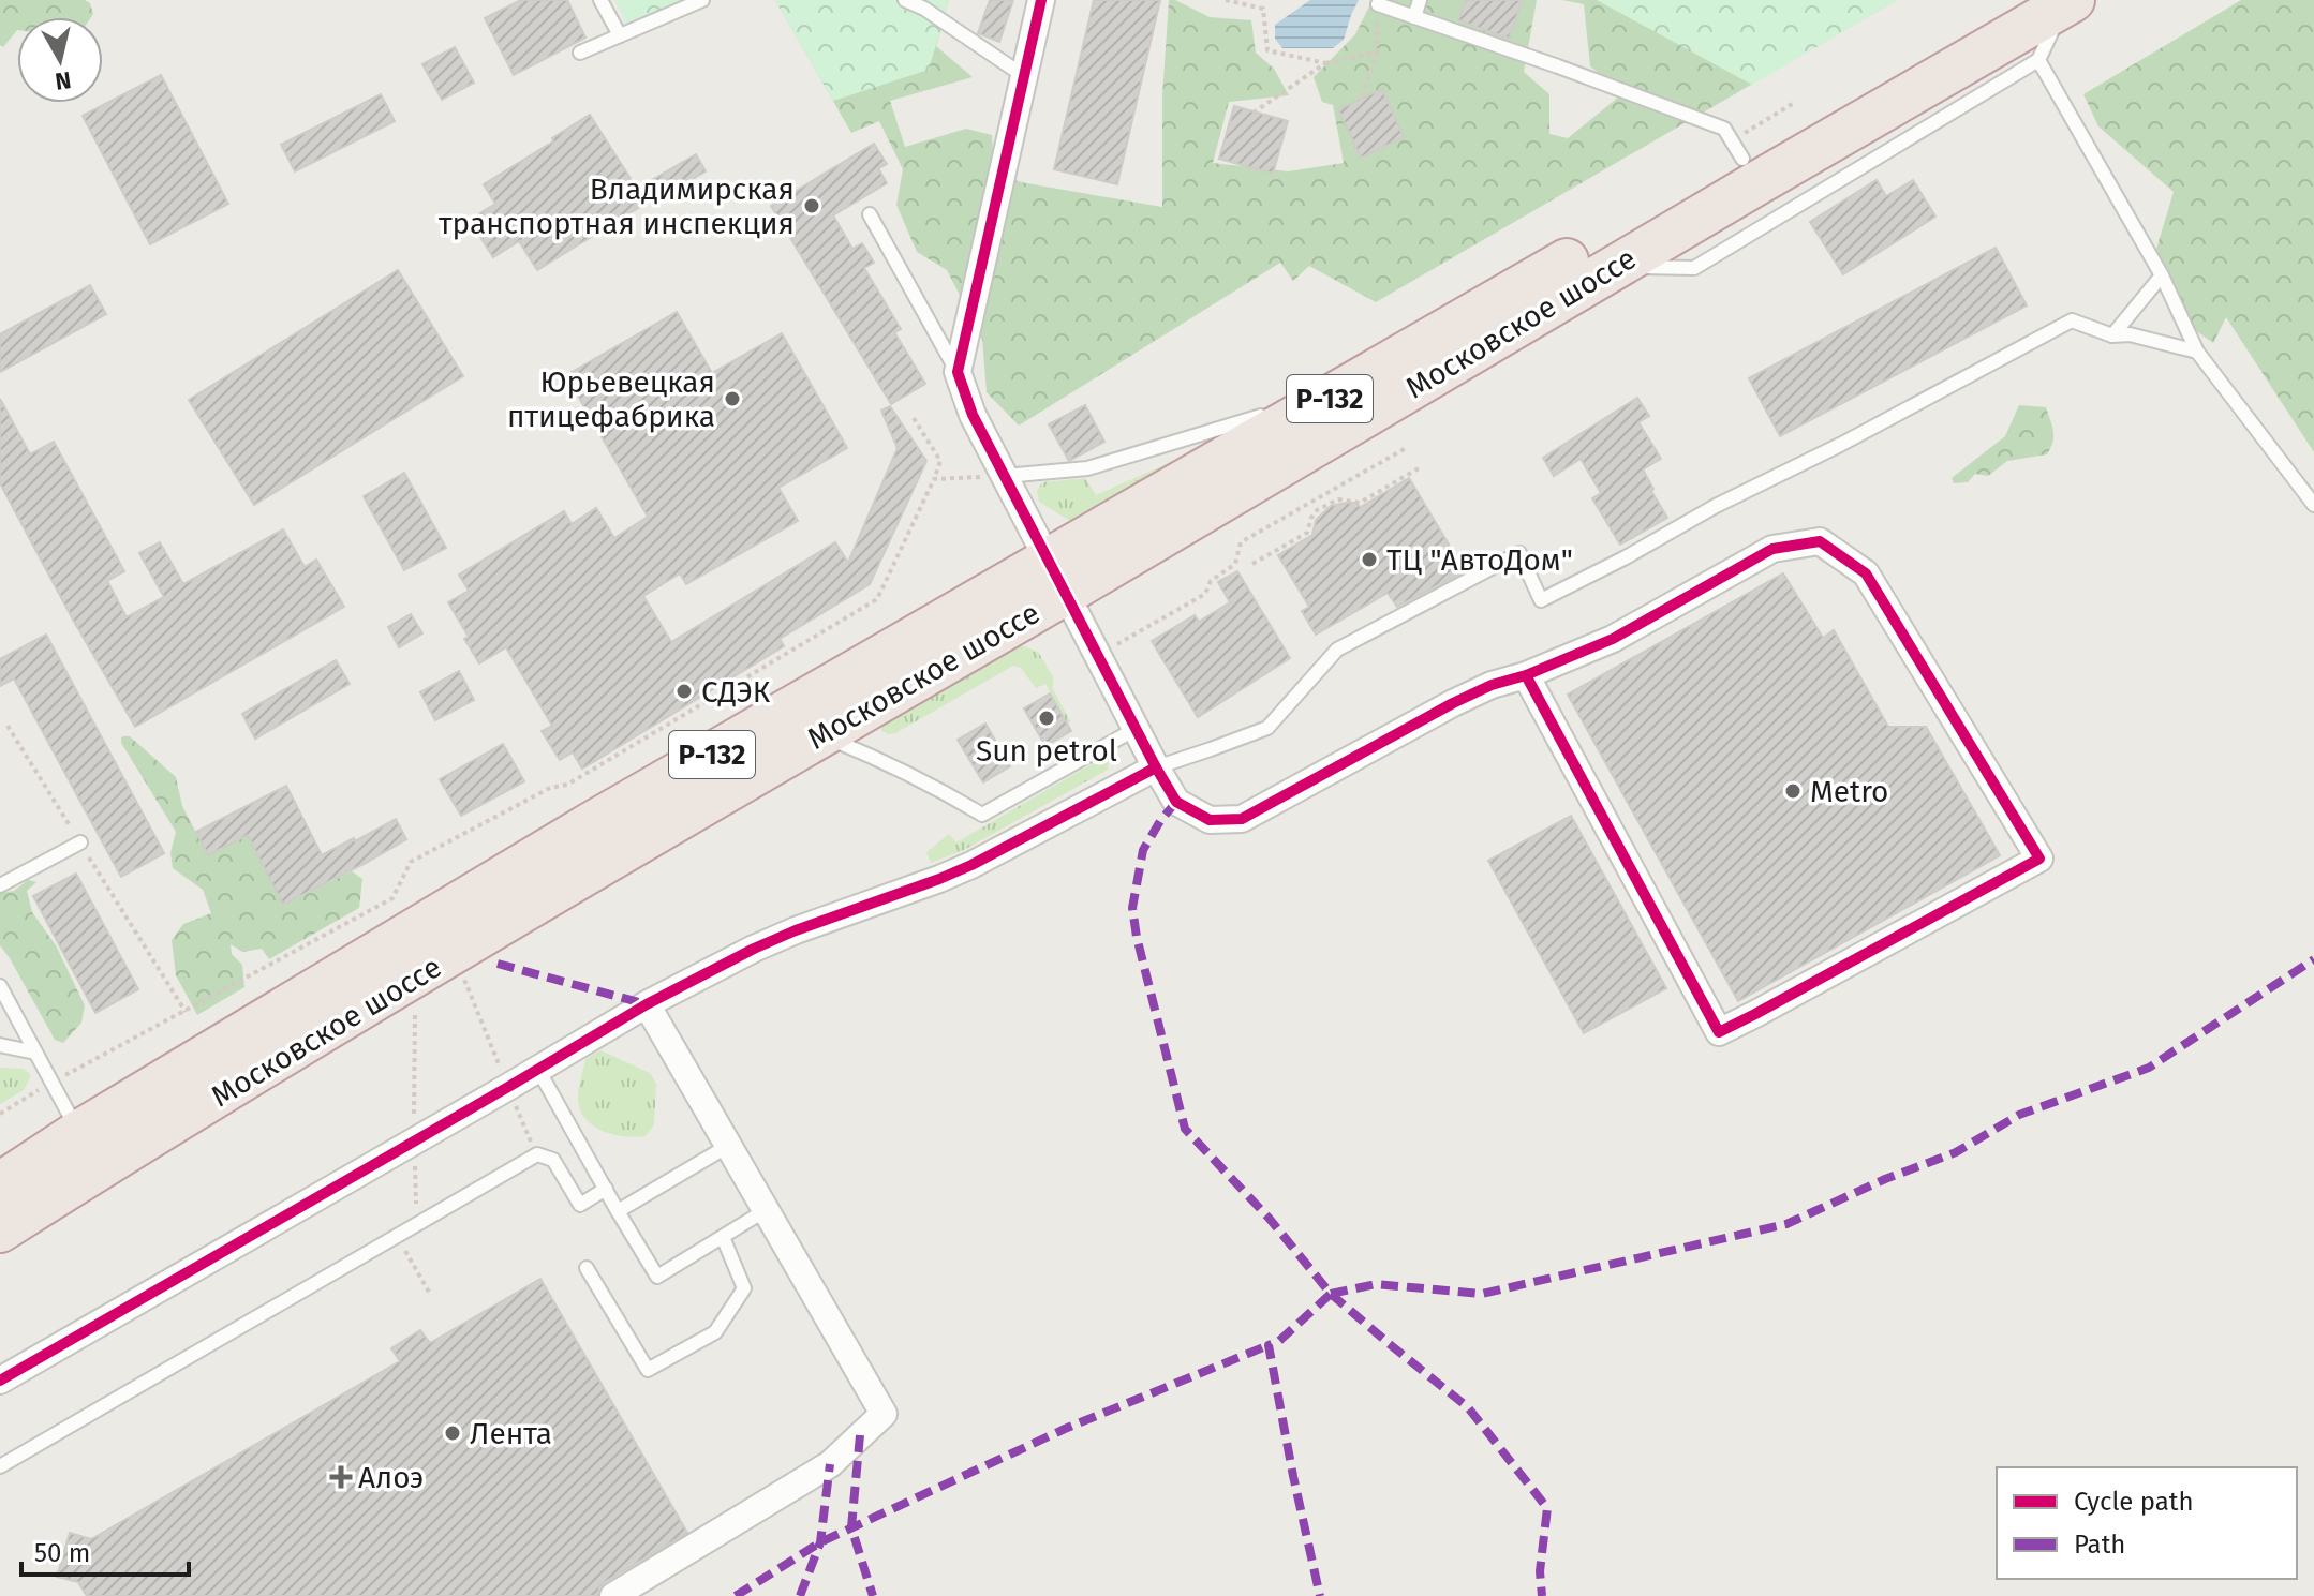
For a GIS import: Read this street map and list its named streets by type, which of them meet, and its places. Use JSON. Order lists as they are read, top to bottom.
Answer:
{
  "streets": {
    "highway": ["Московское шоссе", "Р-132"]
  },
  "places": {
    "other": [
      "Владимирская транспортная инспекция",
      "Юрьевецкая птицефабрика",
      "ТЦ \"АвтоДом\"",
      "СДЭК",
      "Sun petrol",
      "Metro",
      "Лента"
    ],
    "health": ["Алоэ"]
  },
  "legend": ["Cycle path", "Path"],
  "scale_bar": "50 m",
  "north": "bottom"
}
